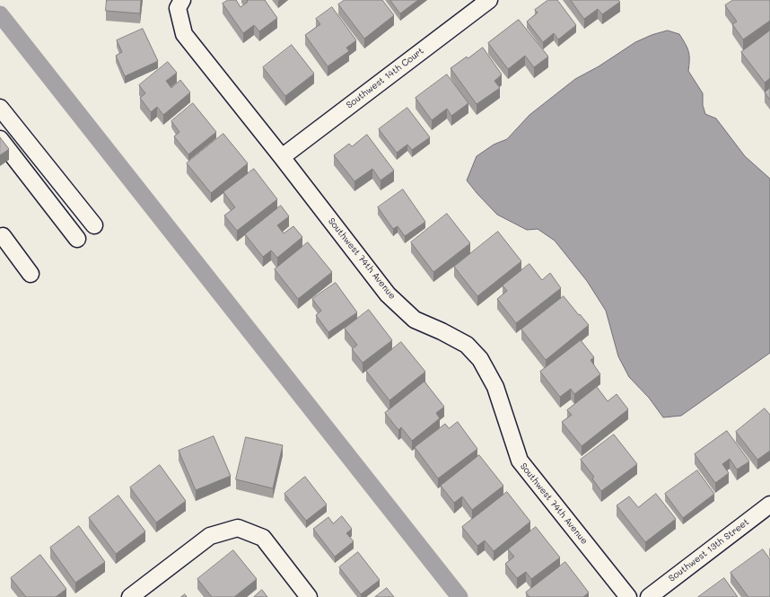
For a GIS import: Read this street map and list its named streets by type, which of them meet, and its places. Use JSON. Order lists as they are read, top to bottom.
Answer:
{
  "streets": {
    "street": ["Southwest 14th Court", "Southwest 74th Avenue", "Southwest 13th Street"]
  },
  "crossings": [
    ["Southwest 14th Court", "Southwest 74th Avenue"]
  ]
}
